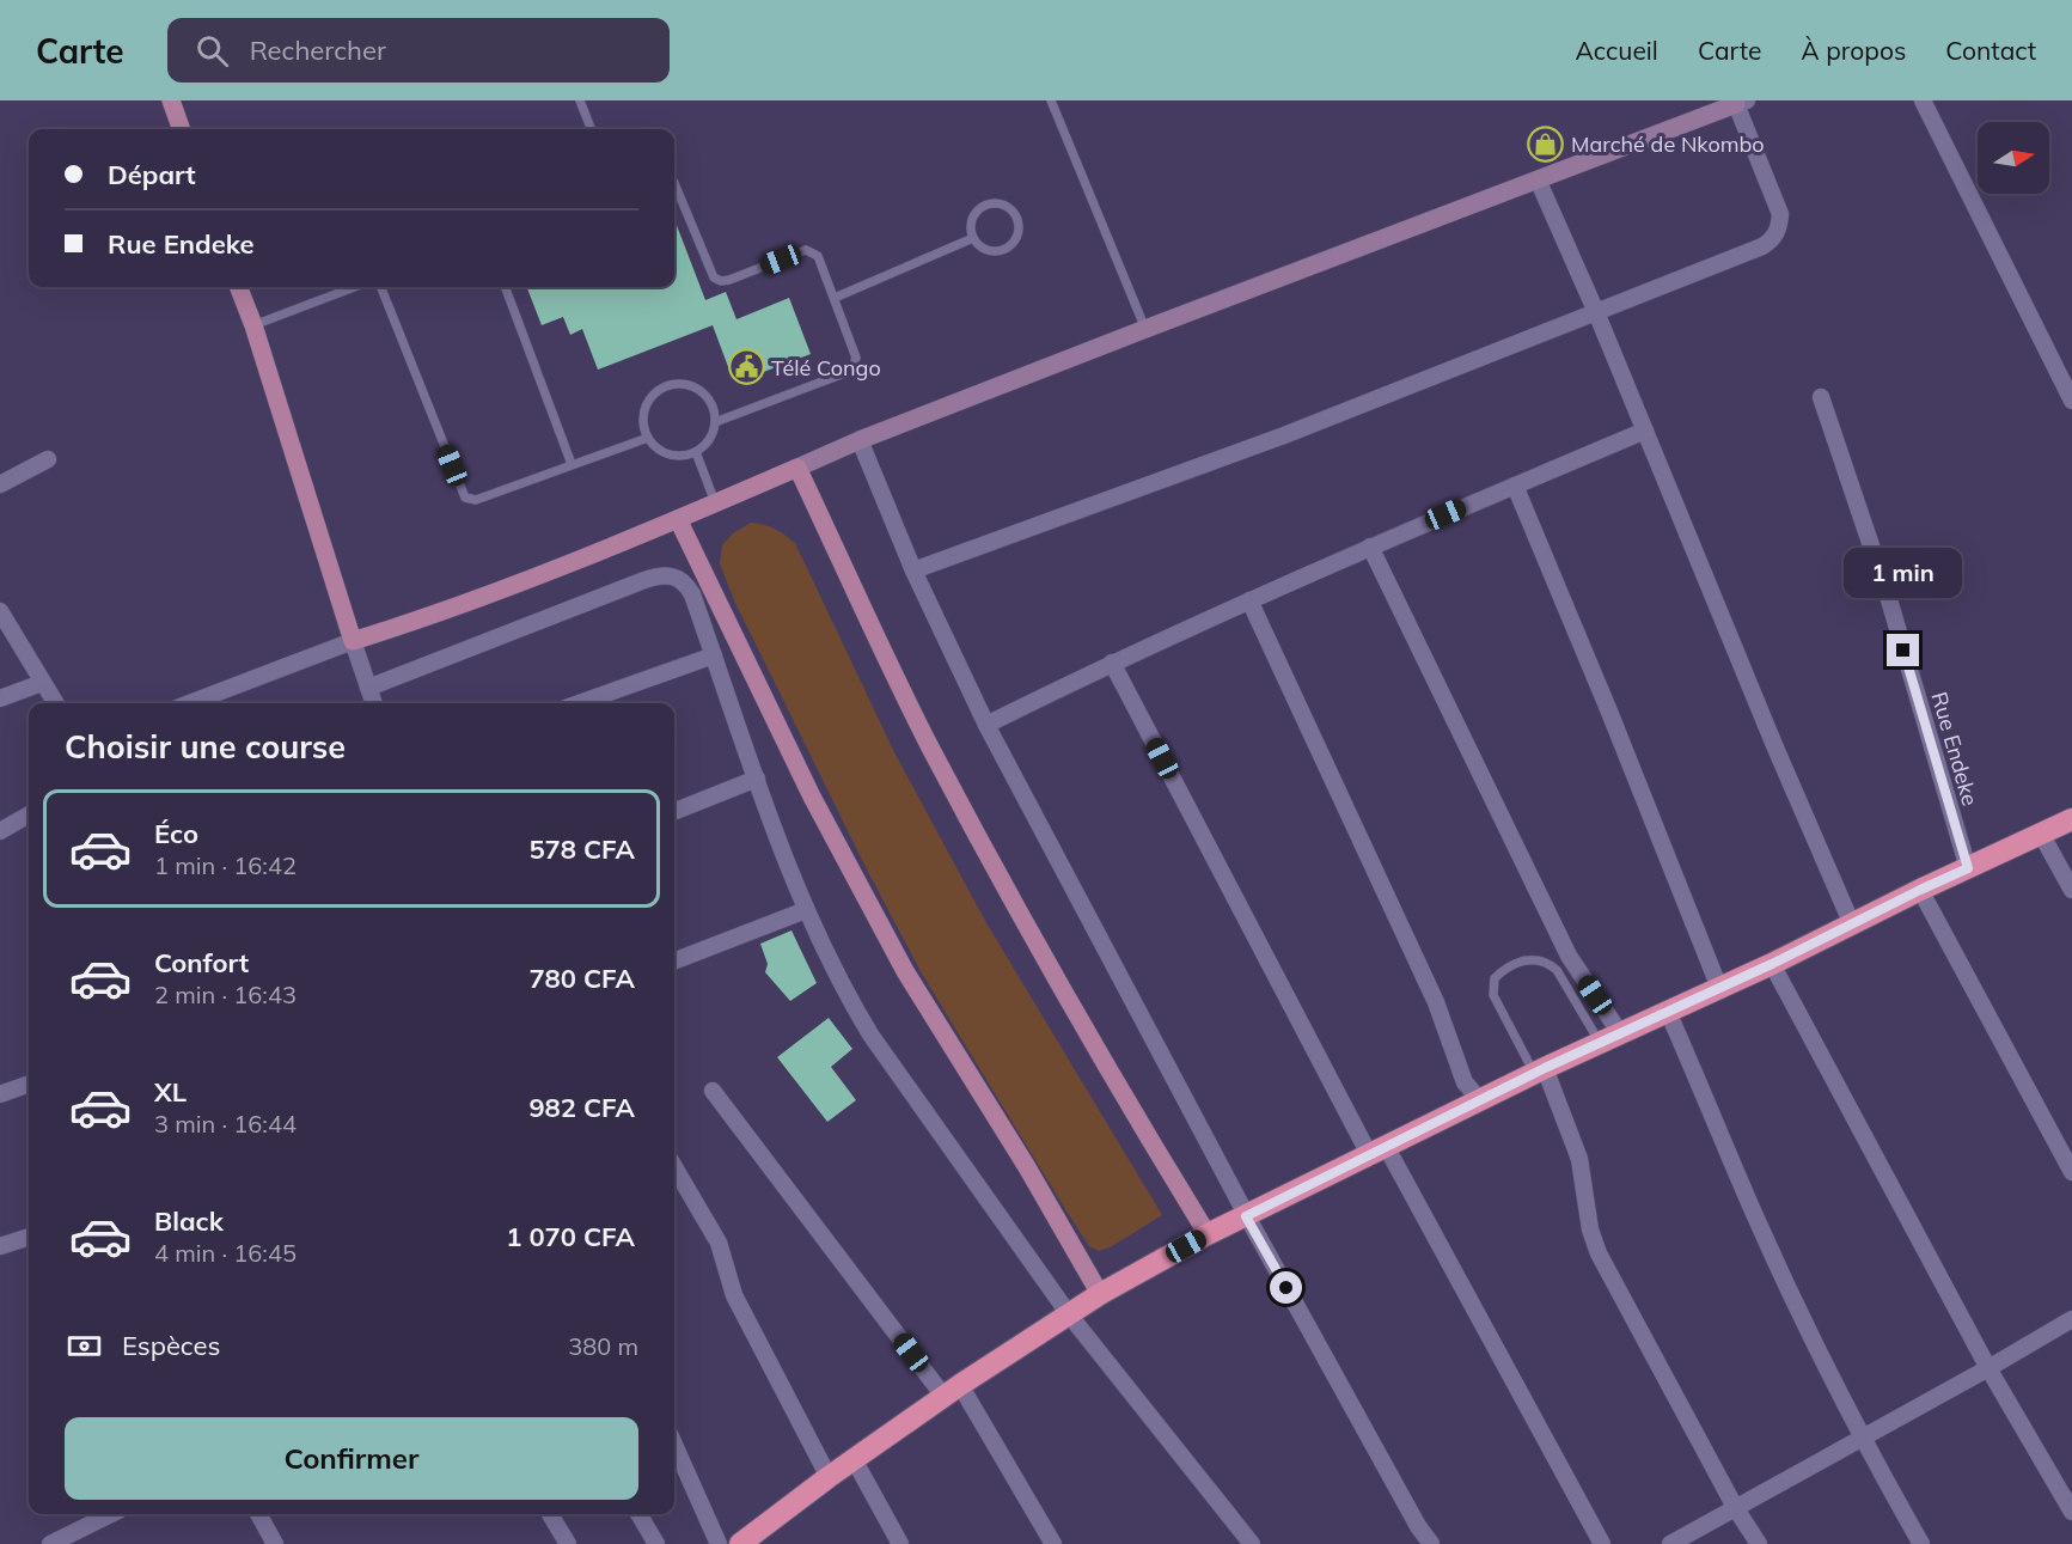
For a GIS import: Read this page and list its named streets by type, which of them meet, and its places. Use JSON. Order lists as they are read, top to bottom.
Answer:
{
  "streets": {
    "street": ["Rue Endeke"]
  },
  "places": {
    "shop": ["Marché de Nkombo"],
    "public building": ["Télé Congo"]
  },
  "north": "right",
  "page": {
    "header": "Carte",
    "search": "Rechercher",
    "nav": [
      "Accueil",
      "Carte",
      "À propos",
      "Contact"
    ],
    "banner": ["Départ", "Rue Endeke"],
    "bubble": "1 min",
    "heading": "Choisir une course",
    "list": [
      {
        "name": "Éco",
        "note": "1 min · 16:42",
        "value": "578 CFA"
      },
      {
        "name": "Confort",
        "note": "2 min · 16:43",
        "value": "780 CFA"
      },
      {
        "name": "XL",
        "note": "3 min · 16:44",
        "value": "982 CFA"
      },
      {
        "name": "Black",
        "note": "4 min · 16:45",
        "value": "1 070 CFA"
      }
    ],
    "pay": ["Espèces", "380 m"],
    "buttons": "Confirmer"
  }
}
